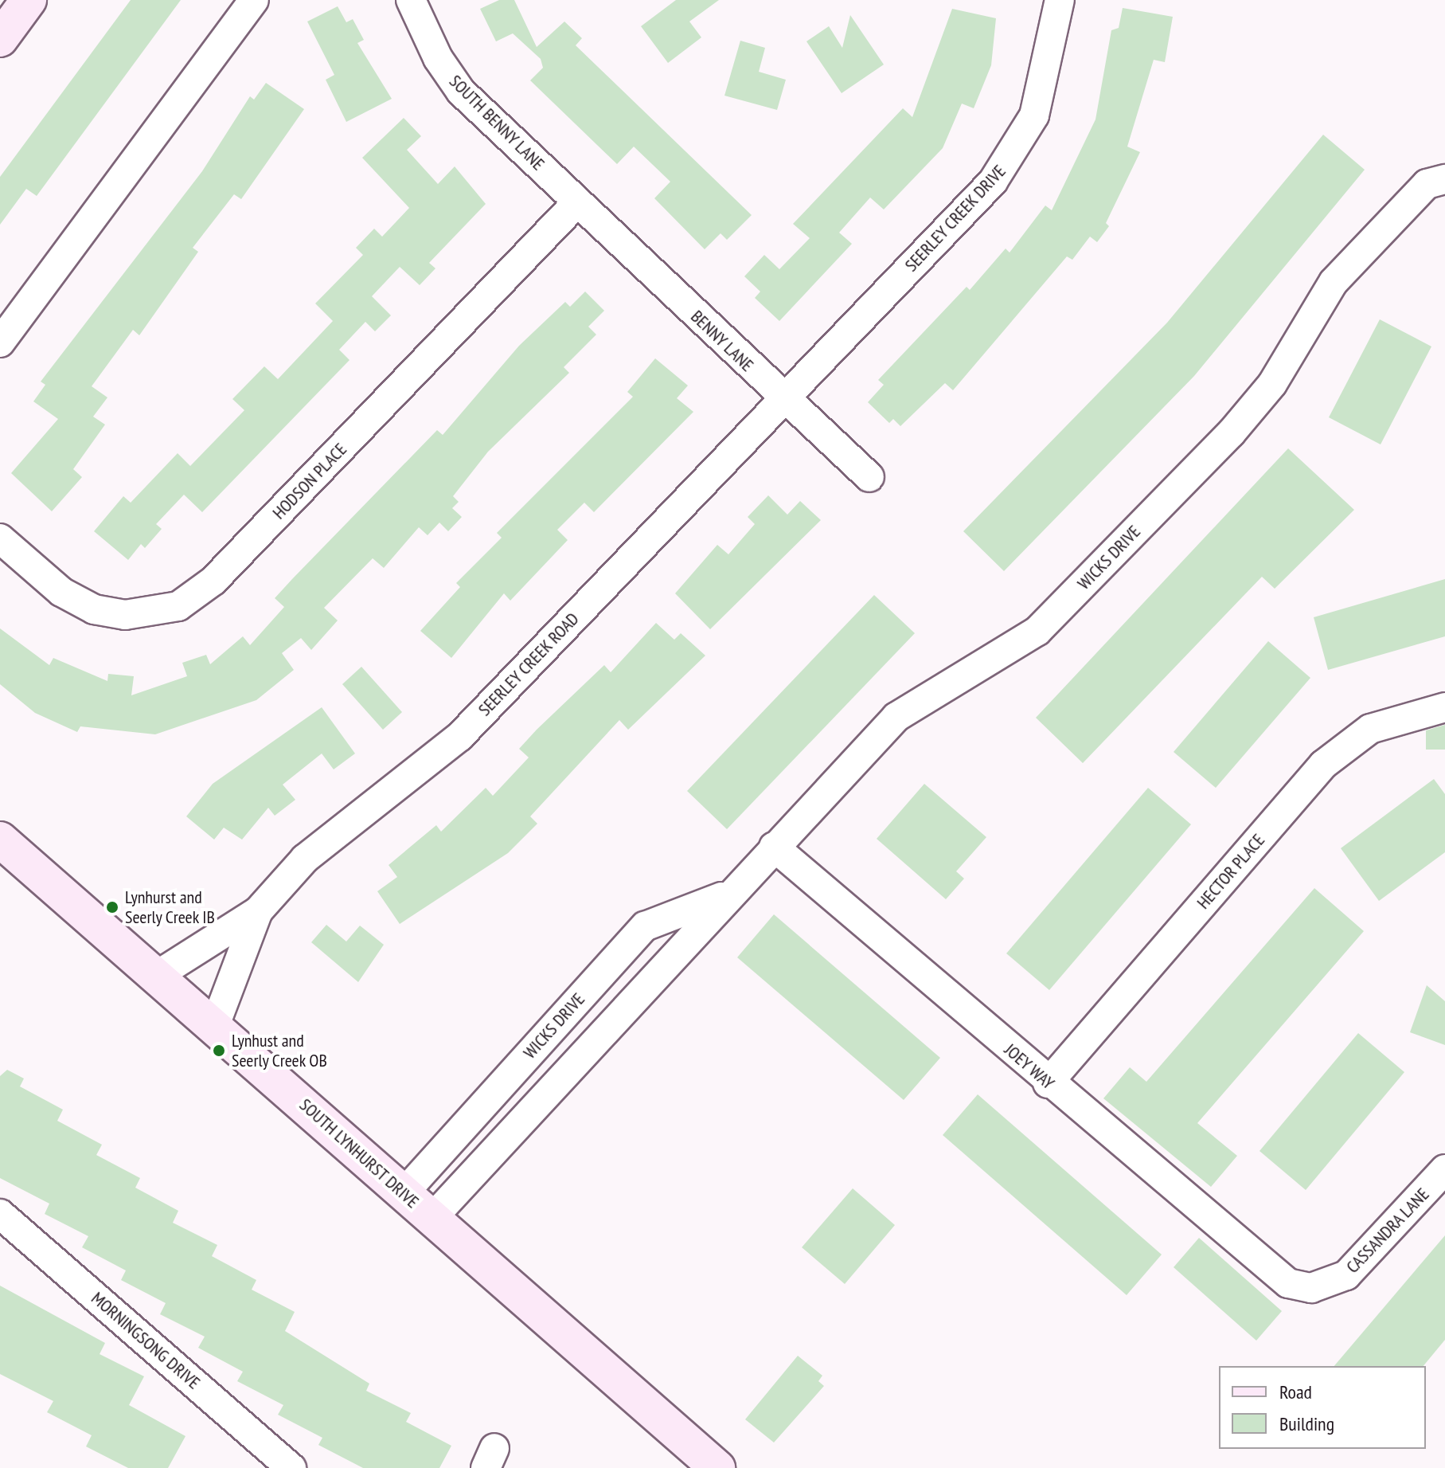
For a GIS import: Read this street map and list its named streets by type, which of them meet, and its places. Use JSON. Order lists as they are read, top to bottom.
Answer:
{
  "streets": {
    "main road": ["SOUTH LYNHURST DRIVE"],
    "street": [
      "SOUTH BENNY LANE",
      "SEERLEY CREEK DRIVE",
      "BENNY LANE",
      "HODSON PLACE",
      "WICKS DRIVE",
      "SEERLEY CREEK ROAD",
      "HECTOR PLACE",
      "JOEY WAY",
      "CASSANDRA LANE",
      "MORNINGSONG DRIVE"
    ]
  },
  "crossings": [
    ["SOUTH BENNY LANE", "BENNY LANE"],
    ["SOUTH BENNY LANE", "HODSON PLACE"],
    ["SEERLEY CREEK DRIVE", "BENNY LANE"],
    ["SEERLEY CREEK DRIVE", "SEERLEY CREEK ROAD"],
    ["BENNY LANE", "HODSON PLACE"],
    ["BENNY LANE", "SEERLEY CREEK ROAD"],
    ["WICKS DRIVE", "JOEY WAY"],
    ["WICKS DRIVE", "SOUTH LYNHURST DRIVE"],
    ["SEERLEY CREEK ROAD", "SOUTH LYNHURST DRIVE"],
    ["HECTOR PLACE", "JOEY WAY"],
    ["JOEY WAY", "CASSANDRA LANE"]
  ],
  "places": ["Lynhurst and Seerly Creek IB", "Lynhust and Seerly Creek OB"],
  "legend": ["Road", "Building"]
}
